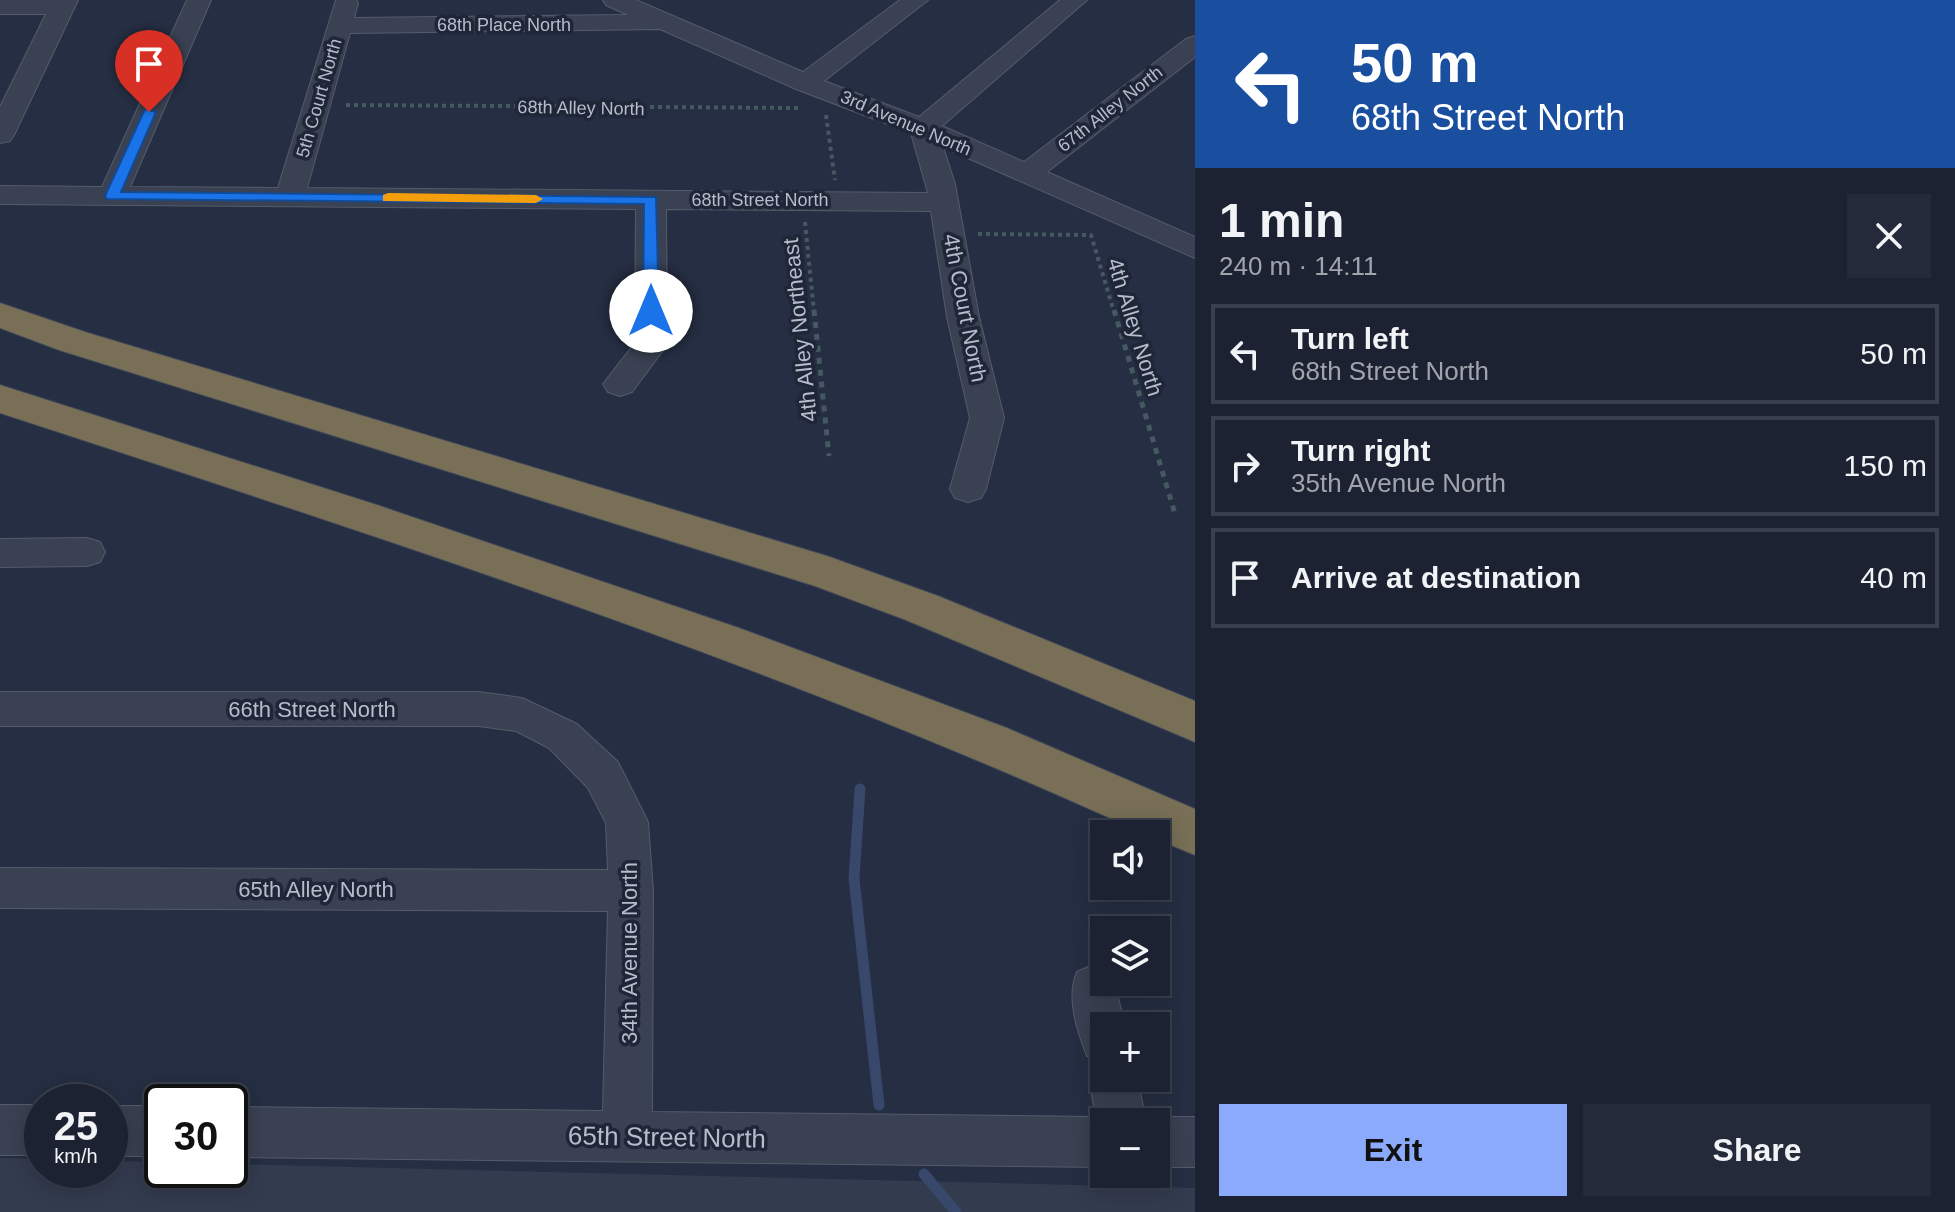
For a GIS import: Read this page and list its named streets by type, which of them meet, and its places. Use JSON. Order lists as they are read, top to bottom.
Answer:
{
  "streets": {
    "street": [
      "68th Place North",
      "5th Court North",
      "67th Alley North",
      "3rd Avenue North",
      "68th Street North",
      "4th Court North",
      "66th Street North",
      "65th Alley North",
      "34th Avenue North",
      "65th Street North"
    ],
    "path": ["68th Alley North", "4th Alley North", "4th Alley Northeast"]
  },
  "crossings": [
    ["68th Place North", "5th Court North"],
    ["68th Place North", "3rd Avenue North"],
    ["5th Court North", "68th Alley North"],
    ["5th Court North", "68th Street North"],
    ["68th Alley North", "3rd Avenue North"],
    ["67th Alley North", "3rd Avenue North"],
    ["3rd Avenue North", "4th Court North"],
    ["68th Street North", "4th Court North"],
    ["68th Street North", "4th Alley Northeast"],
    ["4th Court North", "4th Alley North"],
    ["66th Street North", "34th Avenue North"],
    ["65th Alley North", "34th Avenue North"],
    ["34th Avenue North", "65th Street North"]
  ],
  "page": {
    "turn": ["50 m", "68th Street North"],
    "heading": ["1 min", "240 m · 14:11"],
    "list": [
      {
        "name": "Turn left",
        "note": "68th Street North",
        "value": "50 m"
      },
      {
        "name": "Turn right",
        "note": "35th Avenue North",
        "value": "150 m"
      },
      {
        "name": "Arrive at destination",
        "value": "40 m"
      }
    ],
    "map_buttons": ["+", "−"],
    "speed": "25 km/h",
    "limit": "30",
    "buttons": ["Exit", "Share"]
  }
}
